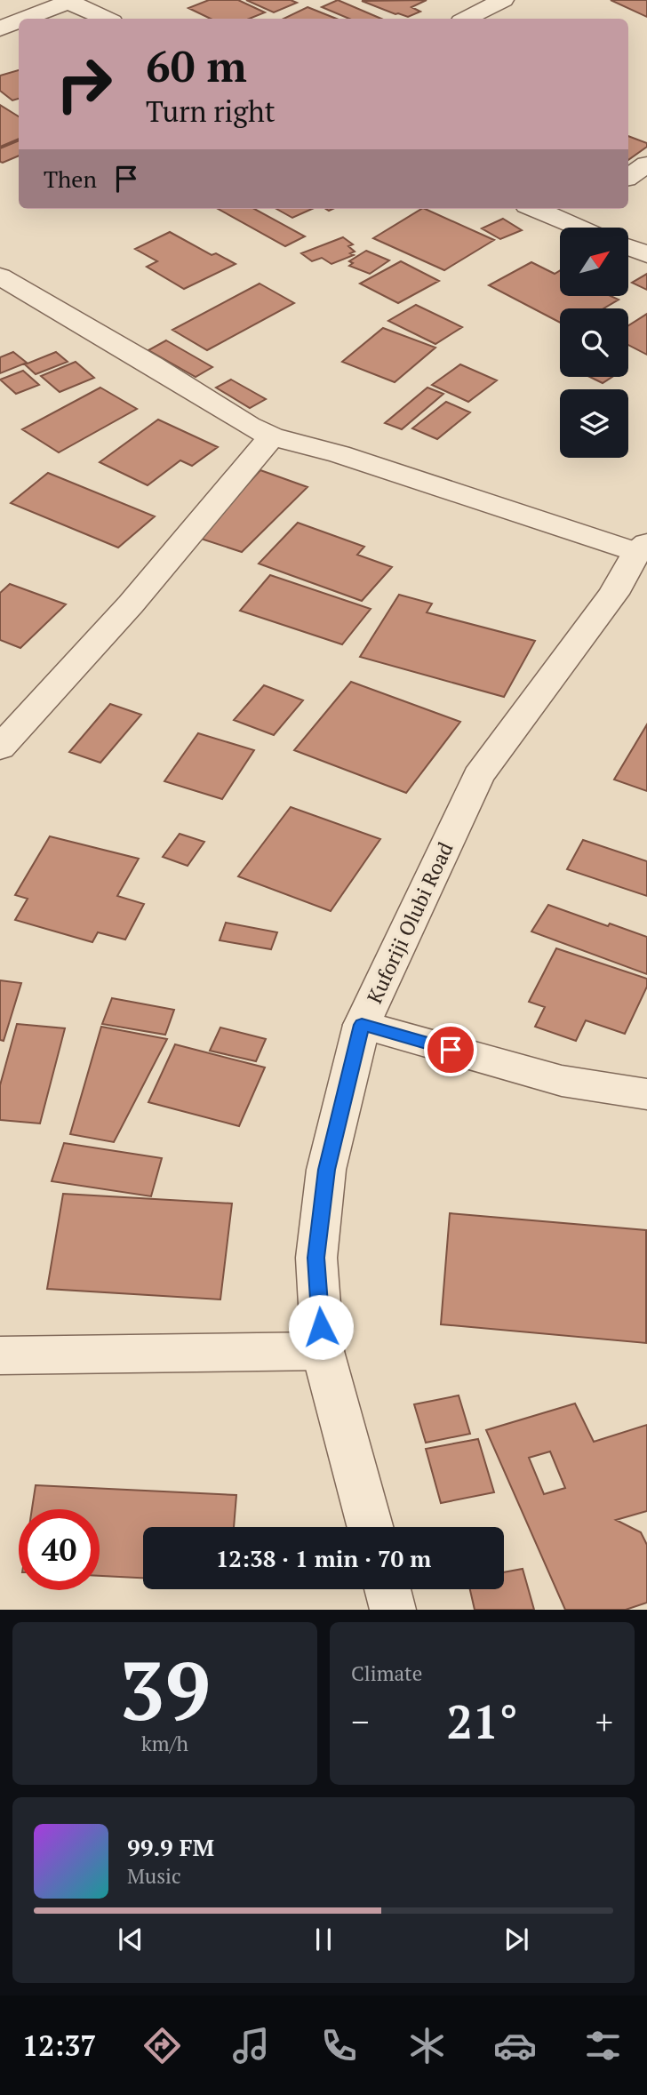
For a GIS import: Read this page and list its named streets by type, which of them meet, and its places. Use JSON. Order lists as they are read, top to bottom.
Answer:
{
  "streets": {
    "street": ["Kuforiji Olubi Road"]
  },
  "north": "top right",
  "page": {
    "turn": ["60 m", "Turn right"],
    "then": "Then",
    "limit": "40",
    "trip": "12:38 · 1 min · 70 m",
    "tile": [
      ["39", "km/h"],
      "Climate"
    ],
    "heat": ["−", "21°", "+"],
    "song": ["99.9 FM", "Music"],
    "tabs": "12:37"
  }
}
